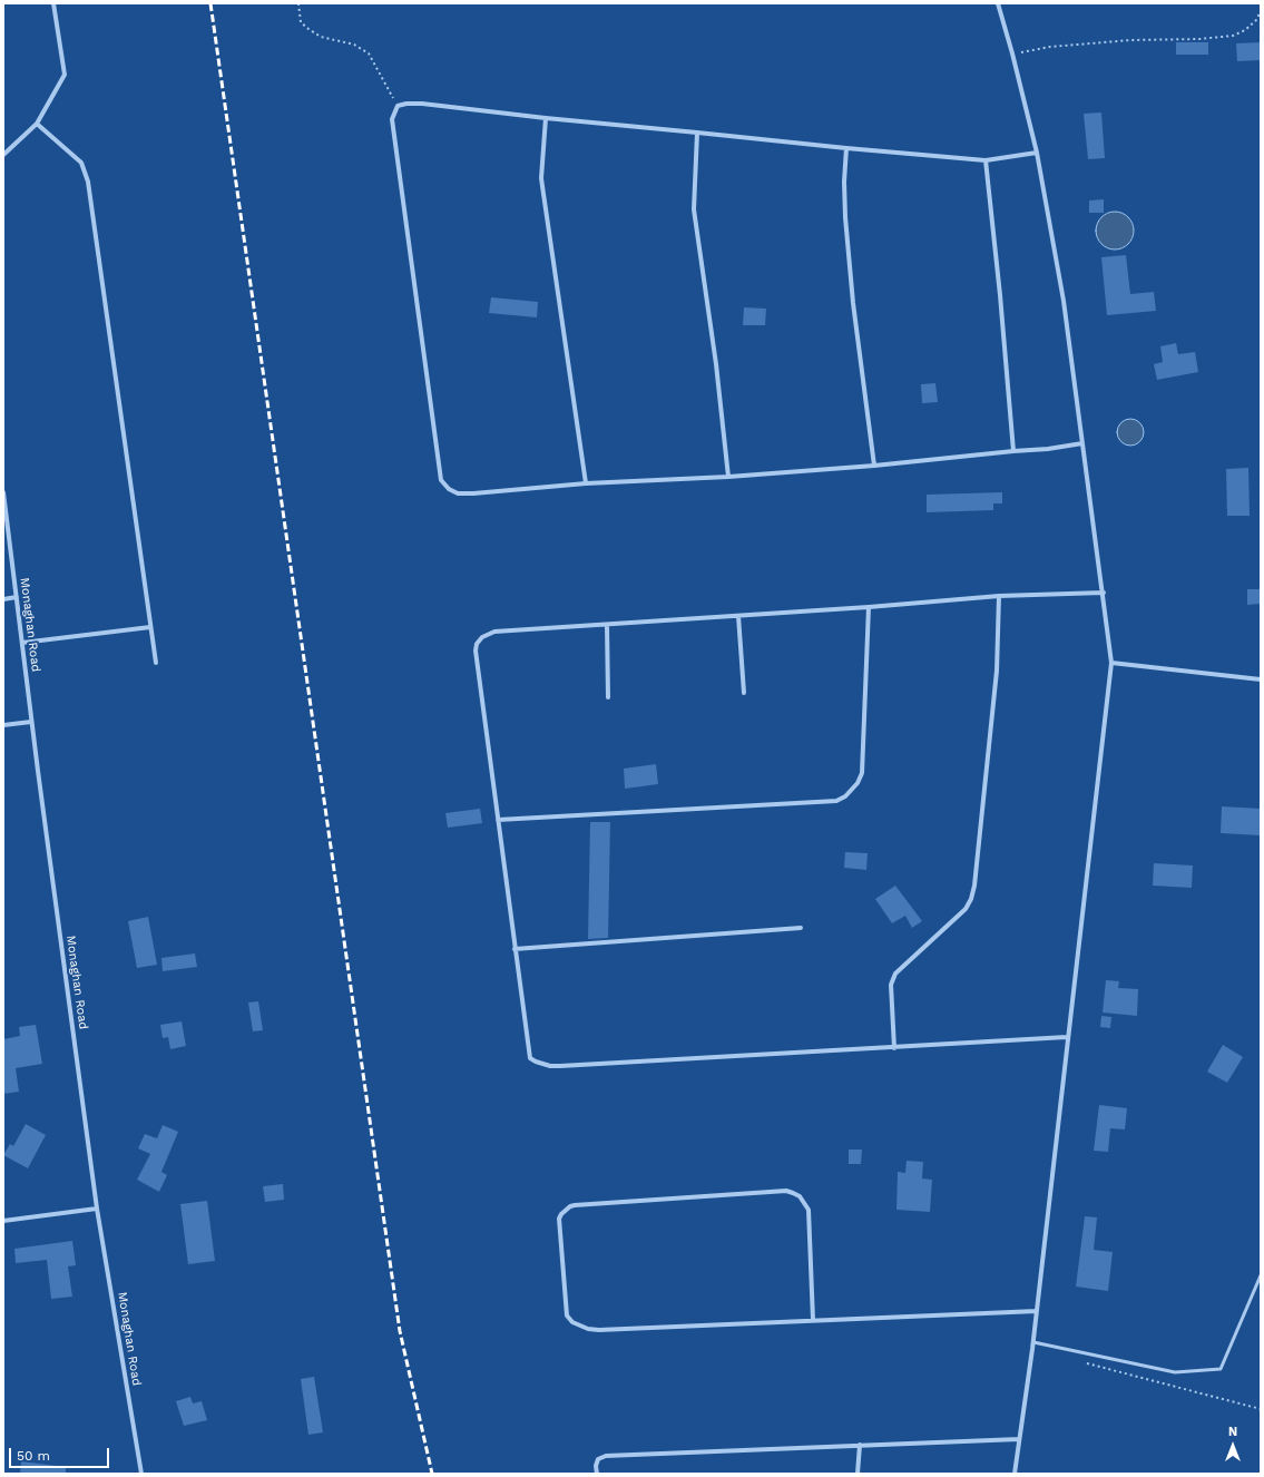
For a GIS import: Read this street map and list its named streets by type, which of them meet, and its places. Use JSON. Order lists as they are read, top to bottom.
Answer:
{
  "streets": {
    "street": ["Monaghan Road"]
  },
  "scale_bar": "50 m",
  "north": "top"
}
